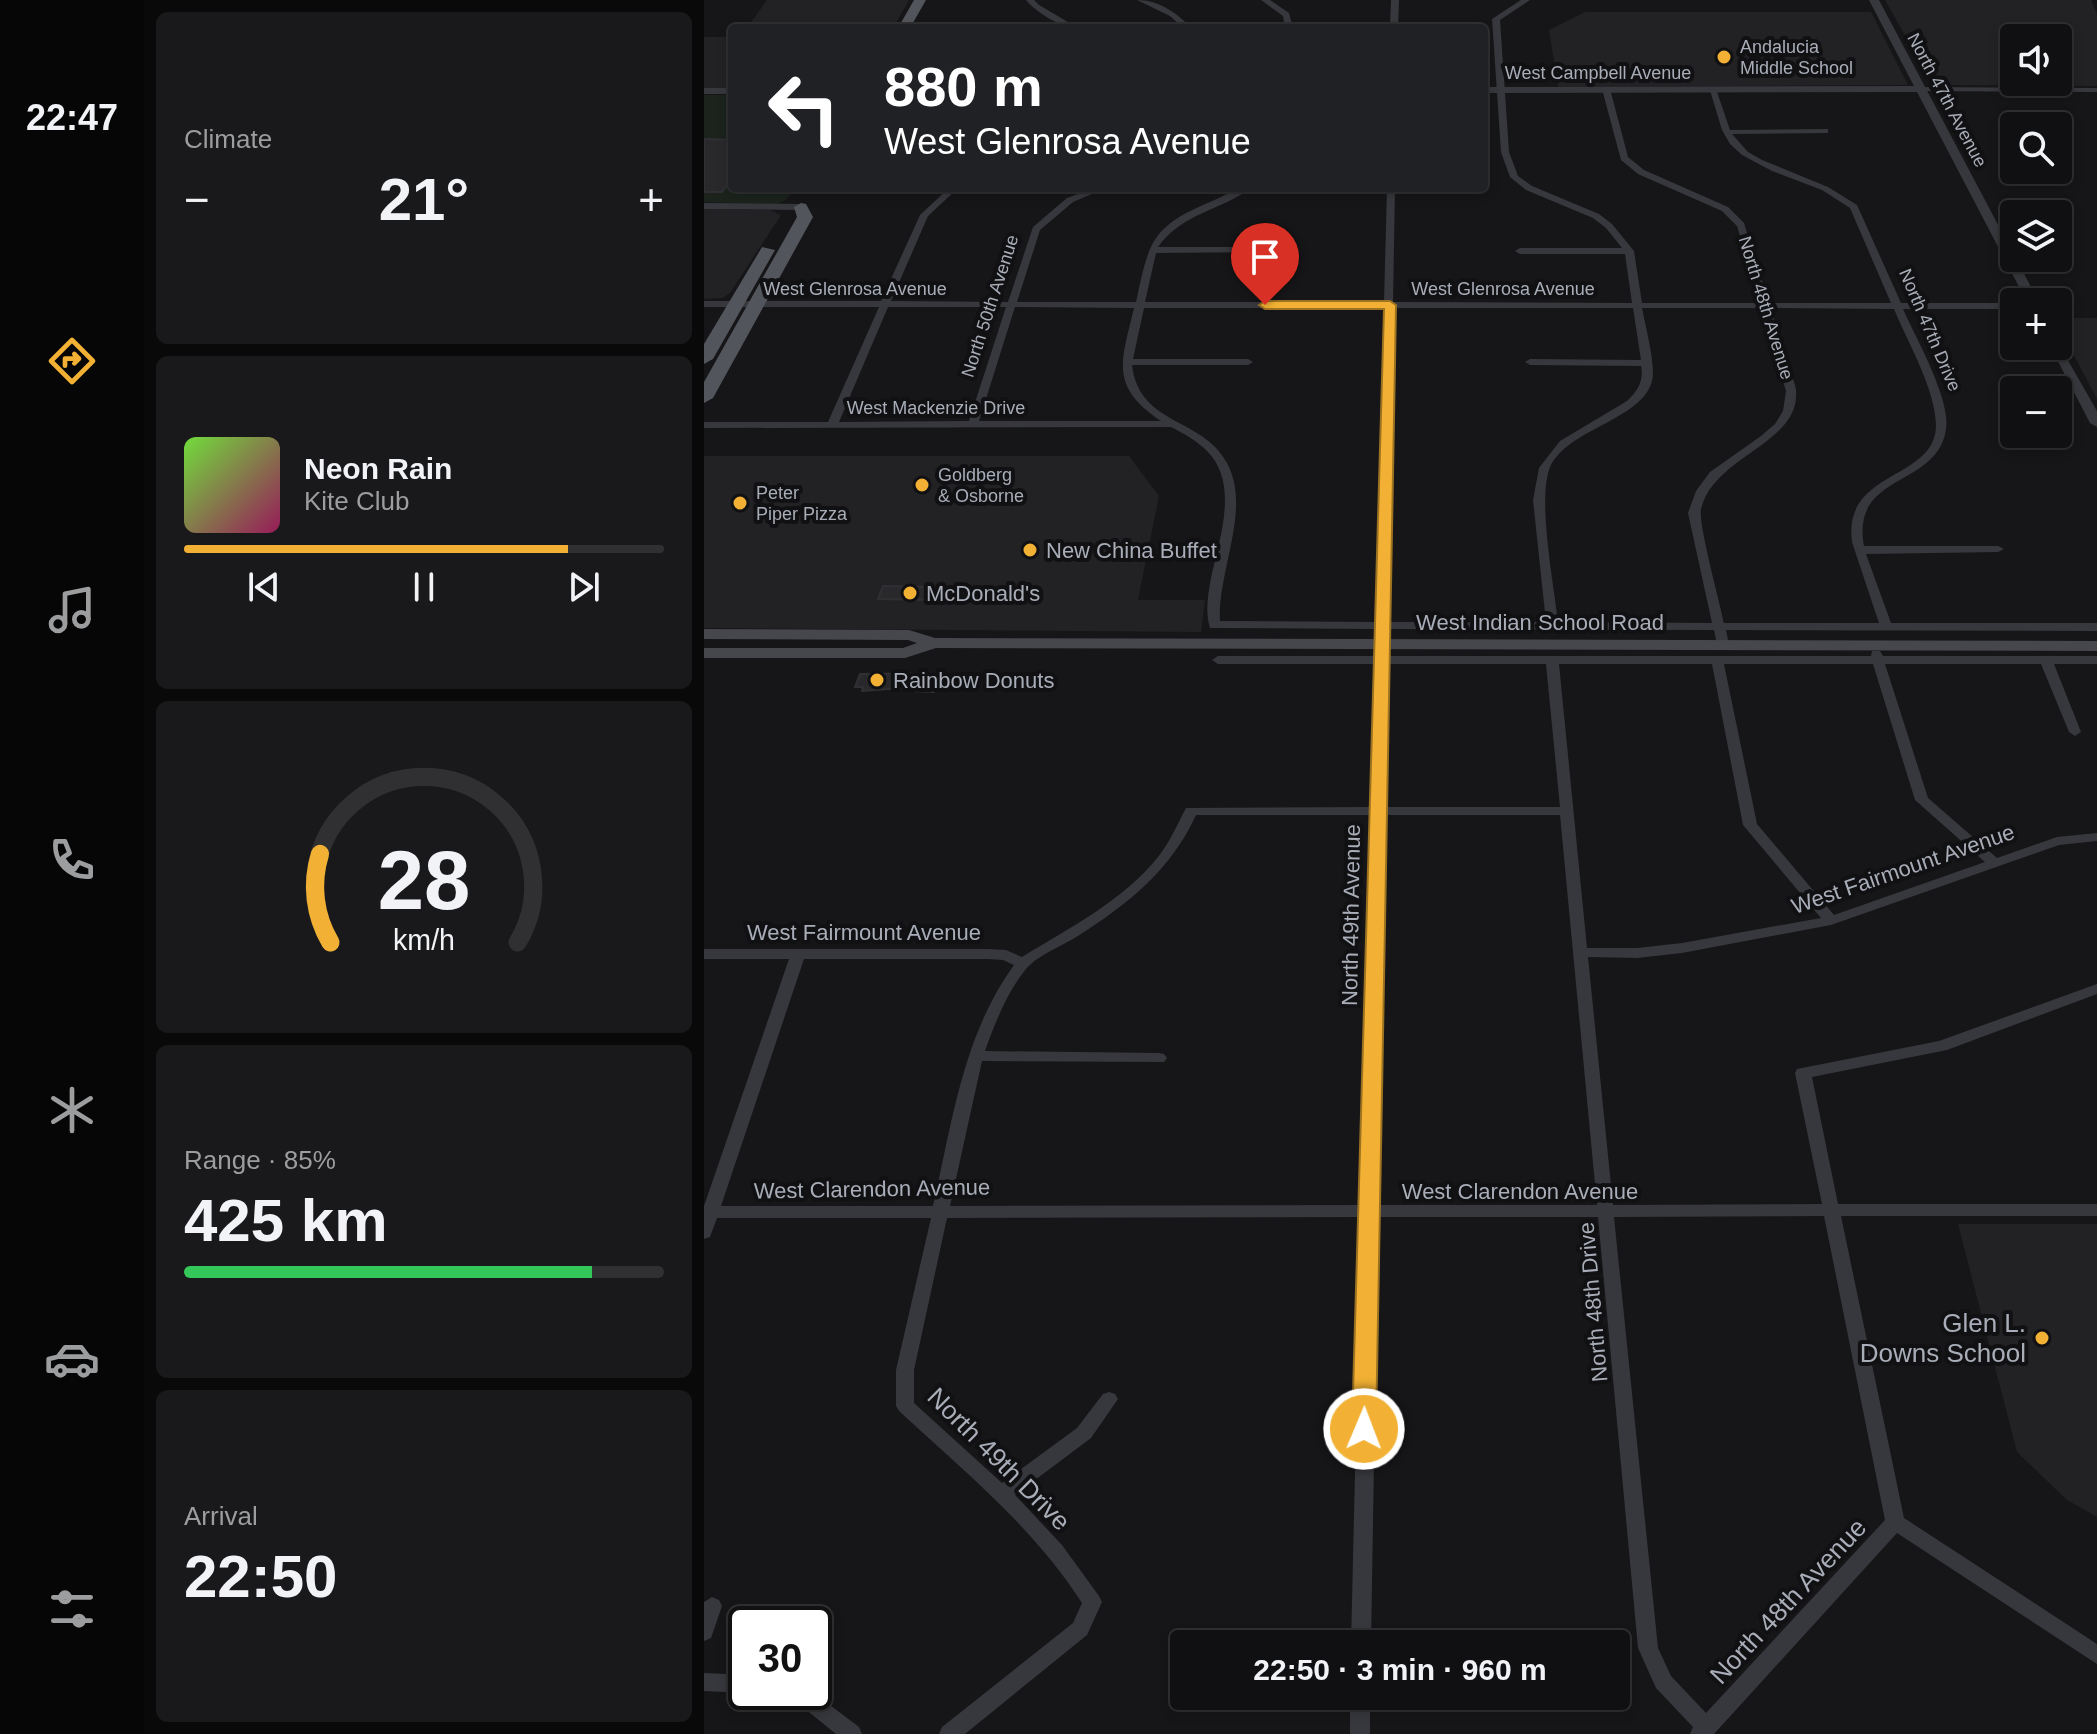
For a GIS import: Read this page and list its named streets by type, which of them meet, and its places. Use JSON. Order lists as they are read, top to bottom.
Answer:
{
  "streets": {
    "main road": ["West Indian School Road"],
    "street": [
      "West Campbell Avenue",
      "North 47th Avenue",
      "West Glenrosa Avenue",
      "North 50th Avenue",
      "North 48th Avenue",
      "North 47th Drive",
      "West Mackenzie Drive",
      "West Fairmount Avenue",
      "North 49th Avenue",
      "West Clarendon Avenue",
      "North 48th Drive",
      "North 49th Drive"
    ]
  },
  "crossings": [
    ["West Campbell Avenue", "North 47th Avenue"],
    ["West Campbell Avenue", "North 48th Avenue"],
    ["West Campbell Avenue", "North 47th Drive"],
    ["West Glenrosa Avenue", "North 50th Avenue"],
    ["West Glenrosa Avenue", "North 48th Avenue"],
    ["West Glenrosa Avenue", "North 47th Drive"],
    ["West Glenrosa Avenue", "North 49th Avenue"],
    ["North 50th Avenue", "West Mackenzie Drive"],
    ["North 48th Avenue", "West Indian School Road"],
    ["North 48th Avenue", "West Fairmount Avenue"],
    ["North 48th Avenue", "West Clarendon Avenue"],
    ["North 48th Avenue", "North 48th Drive"],
    ["North 47th Drive", "West Indian School Road"],
    ["West Mackenzie Drive", "West Indian School Road"],
    ["West Indian School Road", "North 49th Avenue"],
    ["West Indian School Road", "North 48th Drive"],
    ["West Fairmount Avenue", "North 48th Drive"],
    ["West Fairmount Avenue", "North 49th Drive"],
    ["North 49th Avenue", "West Clarendon Avenue"],
    ["North 49th Avenue", "North 49th Drive"],
    ["West Clarendon Avenue", "North 48th Drive"],
    ["West Clarendon Avenue", "North 49th Drive"]
  ],
  "places": [
    "Andalucia Middle School",
    "Goldberg & Osborne",
    "Peter Piper Pizza",
    "New China Buffet",
    "McDonald's",
    "Rainbow Donuts",
    "Glen L. Downs School"
  ],
  "page": {
    "tabs": "22:47",
    "tile": [
      "Climate",
      ["Range · 85%", "425 km"],
      ["Arrival", "22:50"]
    ],
    "map_buttons": ["+", "−"],
    "turn": ["880 m", "West Glenrosa Avenue"],
    "heat": ["−", "21°", "+"],
    "song": ["Neon Rain", "Kite Club"],
    "limit": "30",
    "trip": "22:50 · 3 min · 960 m",
    "gauge": ["28", "km/h"]
  }
}
